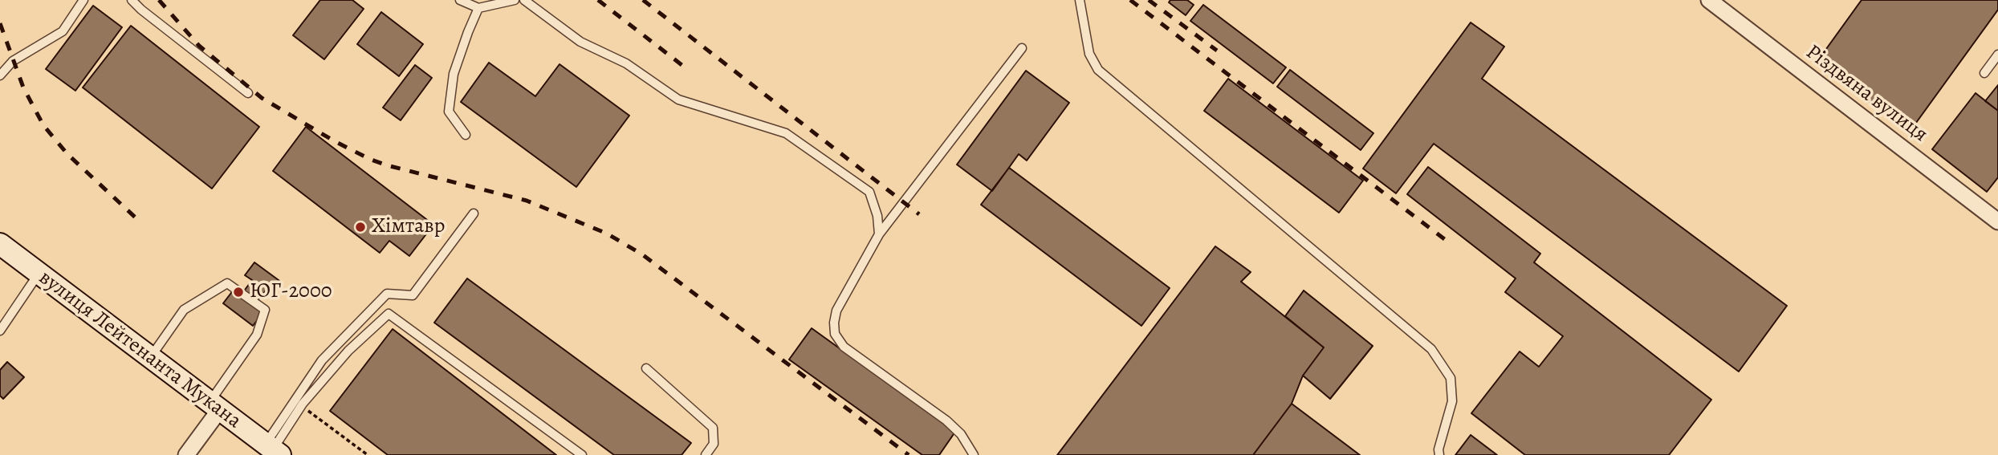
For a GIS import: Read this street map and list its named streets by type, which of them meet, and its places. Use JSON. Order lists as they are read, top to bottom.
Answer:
{
  "streets": {
    "main road": ["вулиця Лейтенанта Мукана"],
    "street": ["Різдвяна вулиця"]
  },
  "places": ["Хімтавр", "ЮГ-2000"]
}
